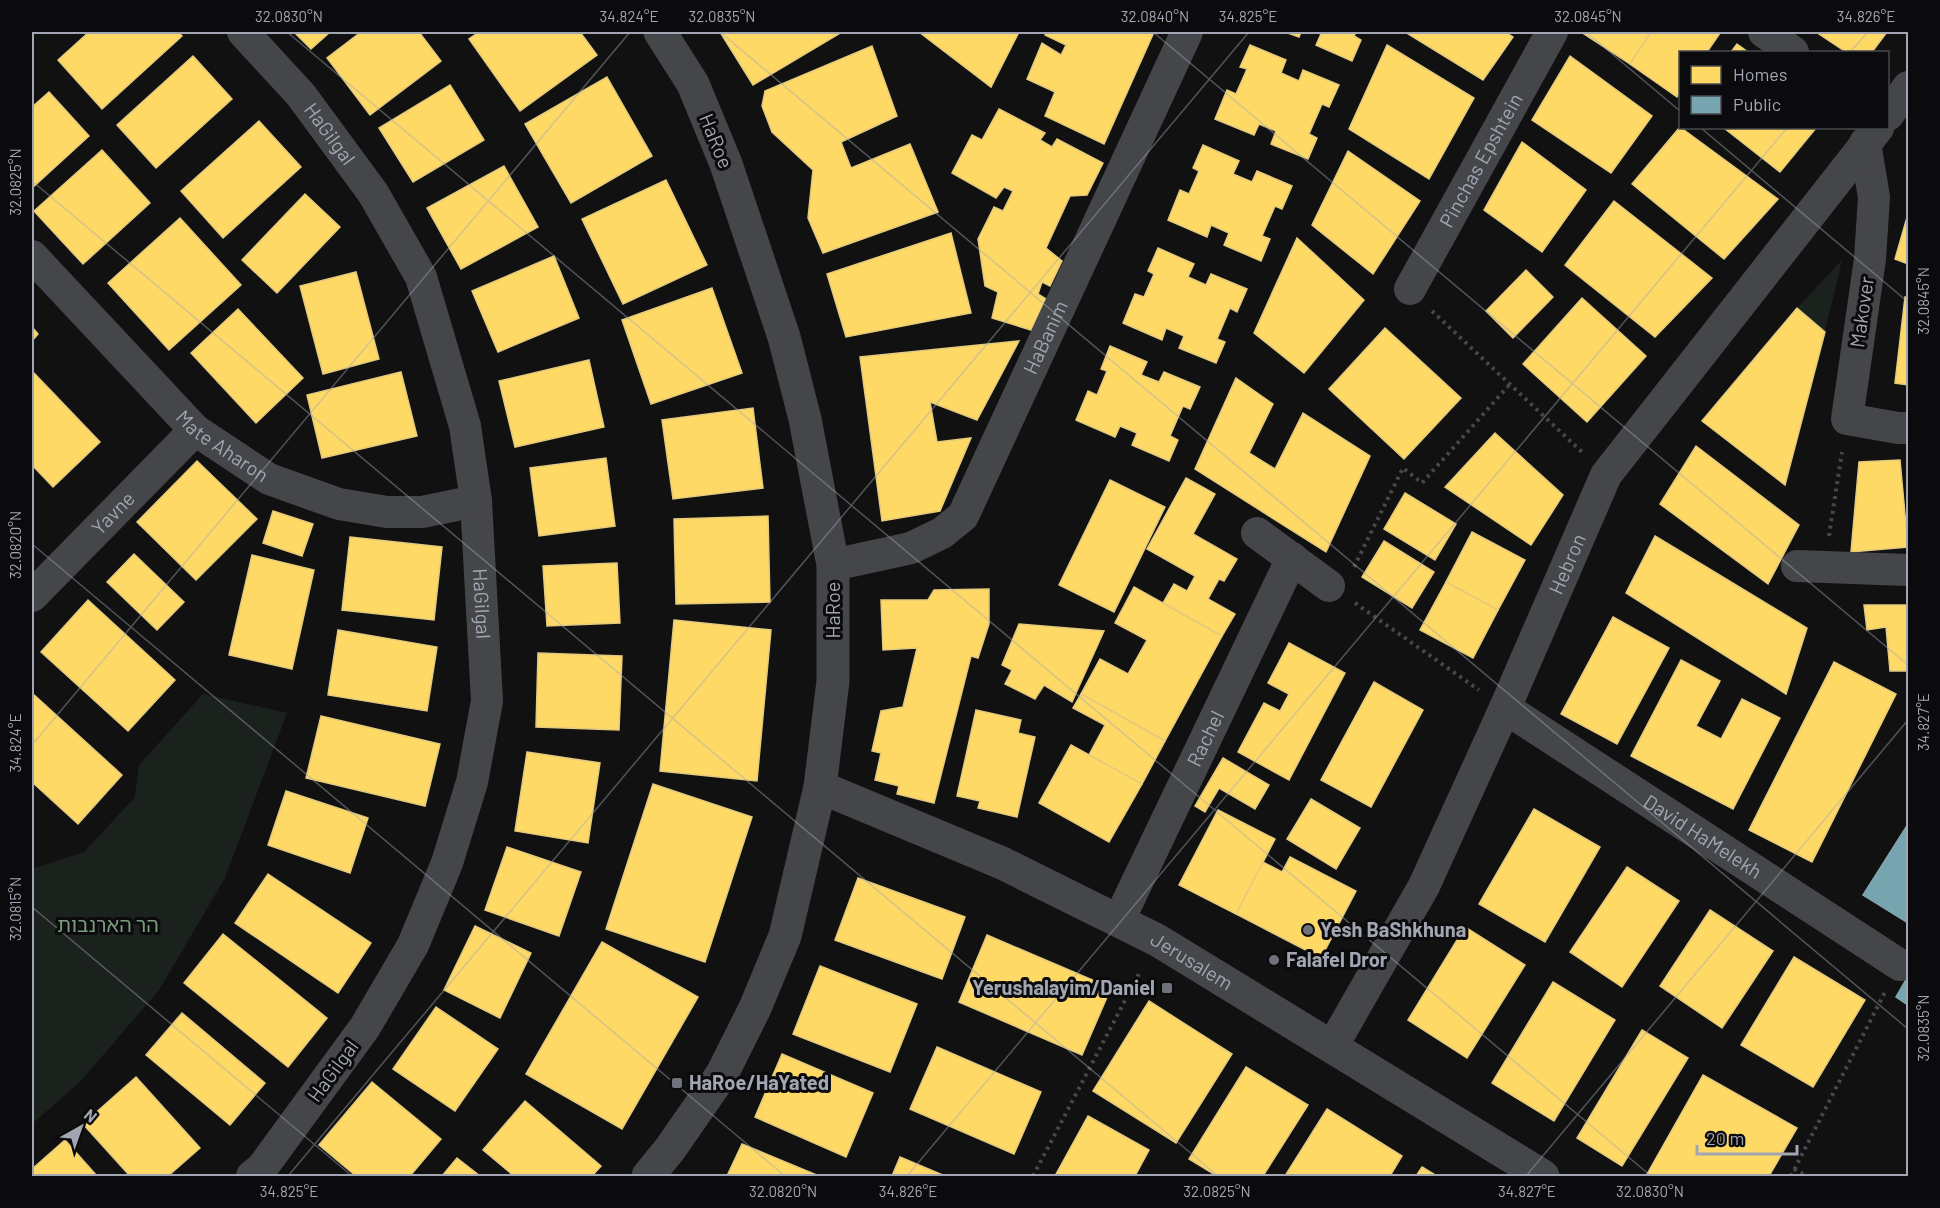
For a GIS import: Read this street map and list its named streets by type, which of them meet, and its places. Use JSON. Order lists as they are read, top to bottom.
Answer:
{
  "streets": {
    "street": [
      "HaGilgal",
      "HaRoe",
      "Pinchas Epshtein",
      "Makover",
      "HaBanim",
      "Mate Aharon",
      "Yavne",
      "Hebron",
      "Rachel",
      "David HaMelekh",
      "Jerusalem"
    ]
  },
  "crossings": [
    ["HaGilgal", "Mate Aharon"],
    ["HaRoe", "HaBanim"],
    ["HaRoe", "Jerusalem"],
    ["Mate Aharon", "Yavne"],
    ["Hebron", "David HaMelekh"],
    ["Hebron", "Jerusalem"],
    ["Rachel", "Jerusalem"]
  ],
  "parks": ["הר הארנבות"],
  "places": {
    "other": ["Yesh BaShkhuna", "Falafel Dror"],
    "transit": ["Yerushalayim/Daniel", "HaRoe/HaYated"]
  },
  "legend": ["Homes", "Public"],
  "scale_bar": "20 m",
  "north": "top right",
  "coordinates": [
    "32.0830°N",
    "34.824°E",
    "32.0835°N",
    "32.0840°N",
    "34.825°E",
    "32.0845°N",
    "34.826°E",
    "32.0825°N",
    "32.0820°N",
    "34.827°E",
    "32.0815°N"
  ]
}
